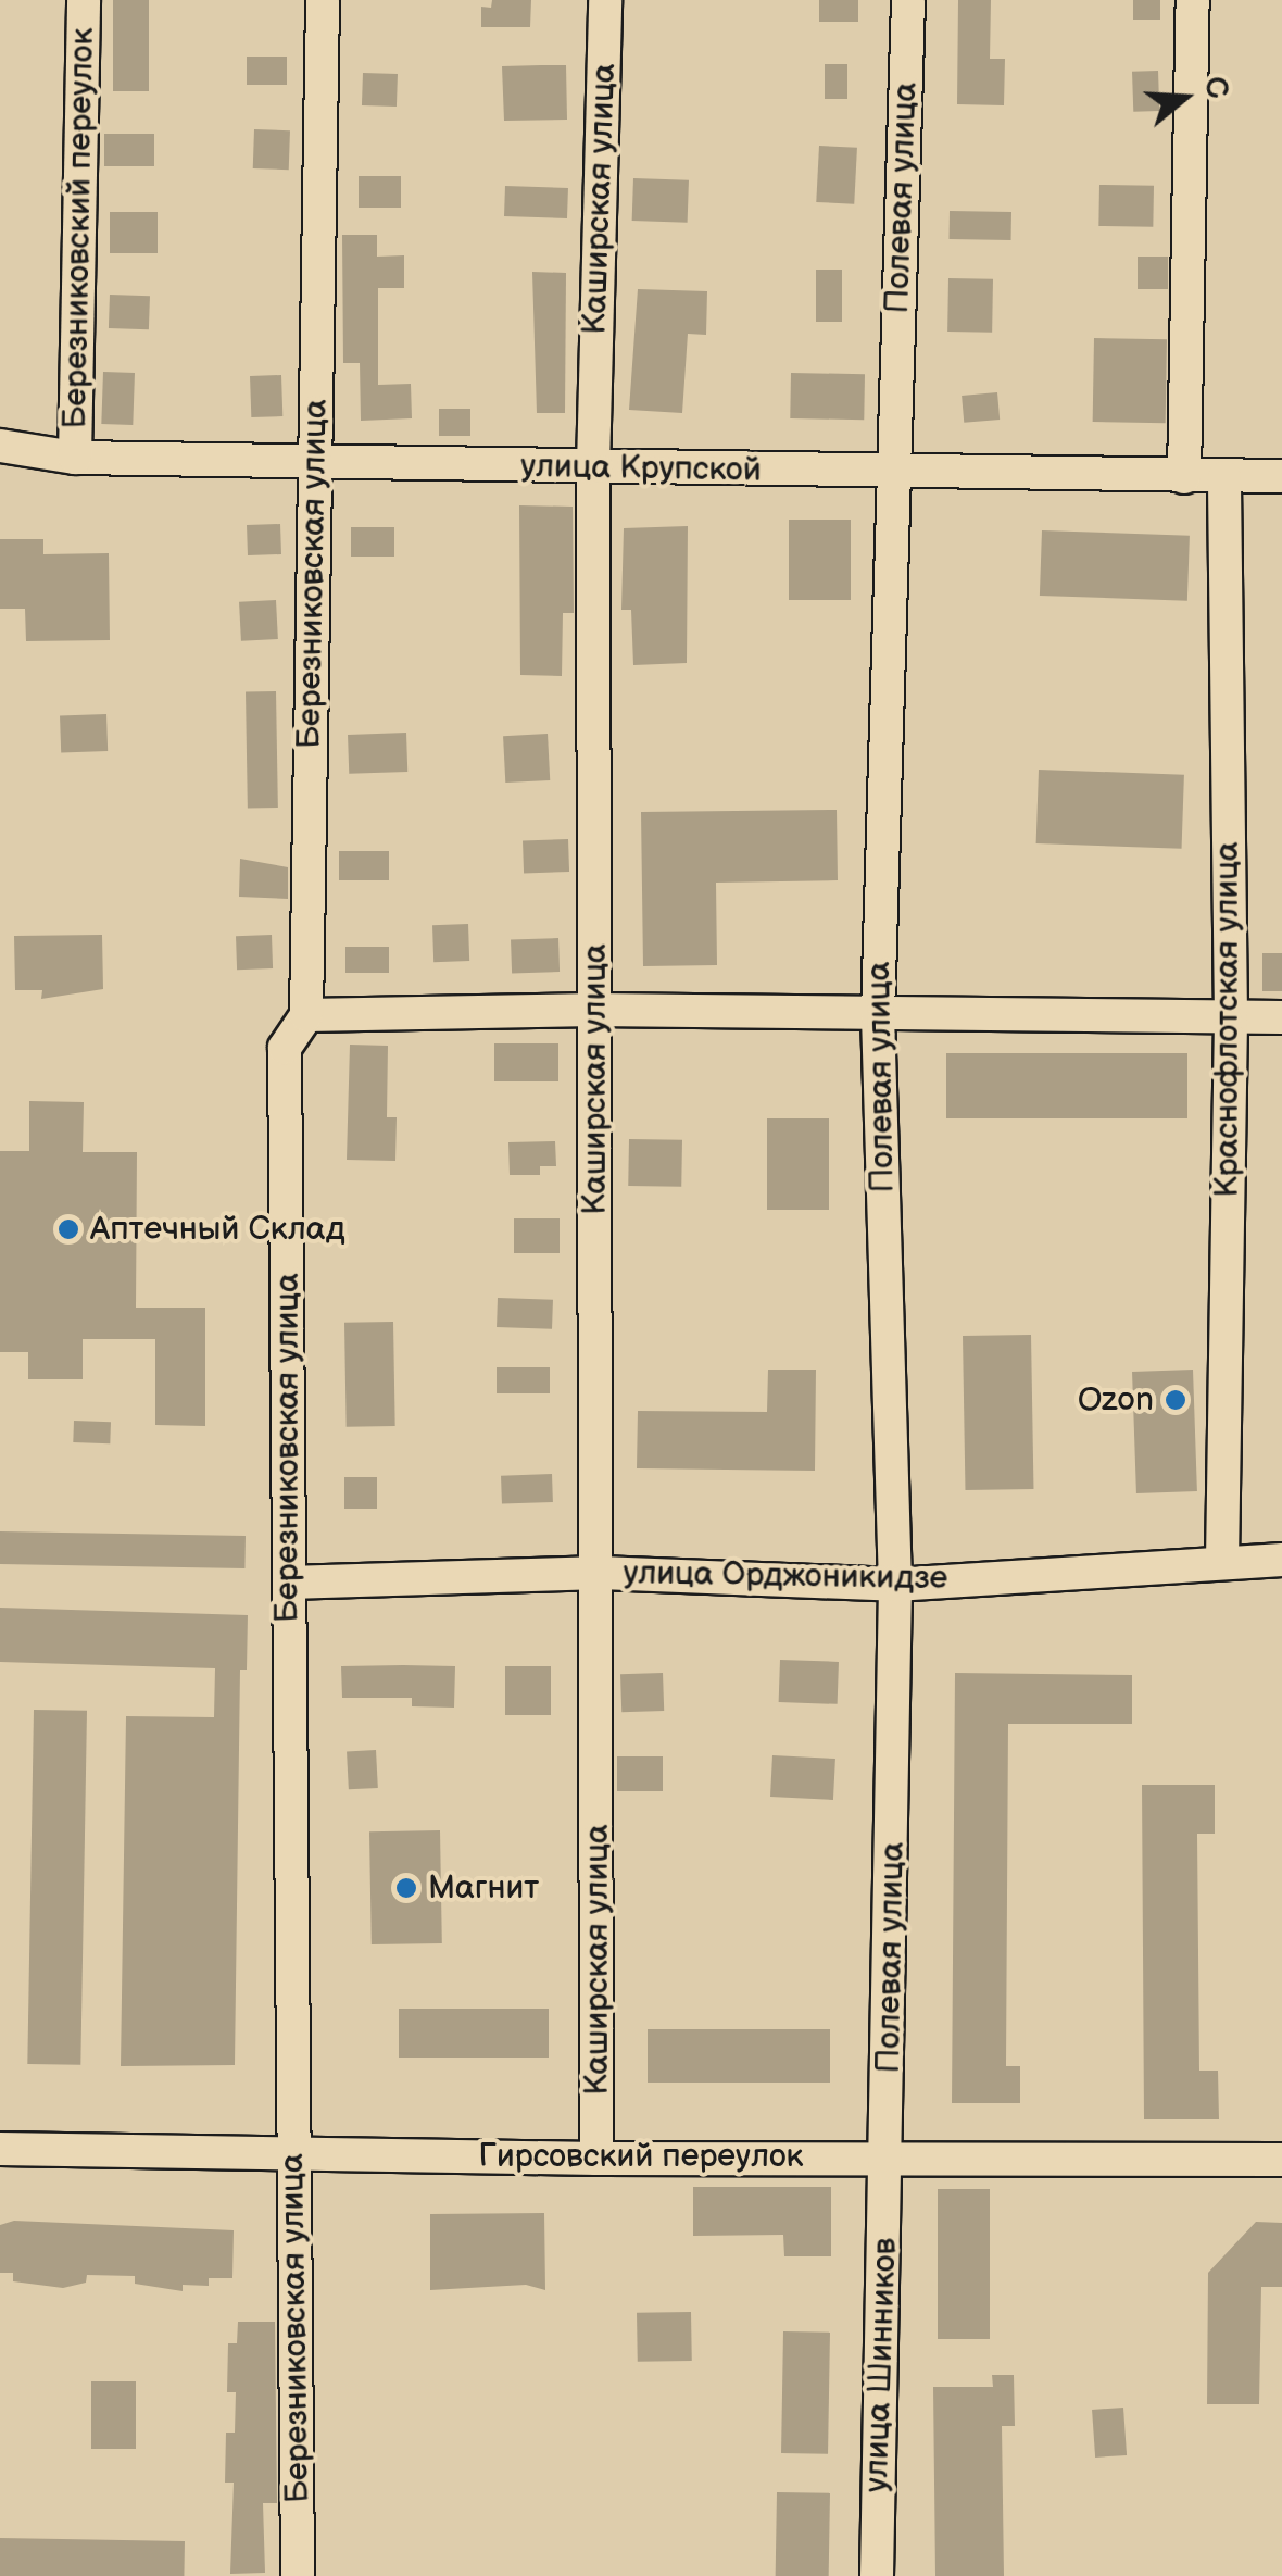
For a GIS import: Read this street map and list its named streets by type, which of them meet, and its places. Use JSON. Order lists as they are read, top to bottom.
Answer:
{
  "streets": {
    "street": [
      "Полевая улица",
      "Каширская улица",
      "Березниковский переулок",
      "улица Крупской",
      "Березниковская улица",
      "Краснофлотская улица",
      "улица Орджоникидзе",
      "Гирсовский переулок",
      "улица Шинников"
    ]
  },
  "crossings": [
    ["Полевая улица", "улица Крупской"],
    ["Полевая улица", "улица Орджоникидзе"],
    ["Полевая улица", "Гирсовский переулок"],
    ["Полевая улица", "улица Шинников"],
    ["Каширская улица", "улица Крупской"],
    ["Каширская улица", "улица Орджоникидзе"],
    ["Каширская улица", "Гирсовский переулок"],
    ["Березниковский переулок", "улица Крупской"],
    ["улица Крупской", "Березниковская улица"],
    ["улица Крупской", "Краснофлотская улица"],
    ["Березниковская улица", "улица Орджоникидзе"],
    ["Березниковская улица", "Гирсовский переулок"],
    ["Краснофлотская улица", "улица Орджоникидзе"],
    ["Гирсовский переулок", "улица Шинников"]
  ],
  "places": ["Аптечный Склад", "Ozon", "Магнит"],
  "north": "right"
}
